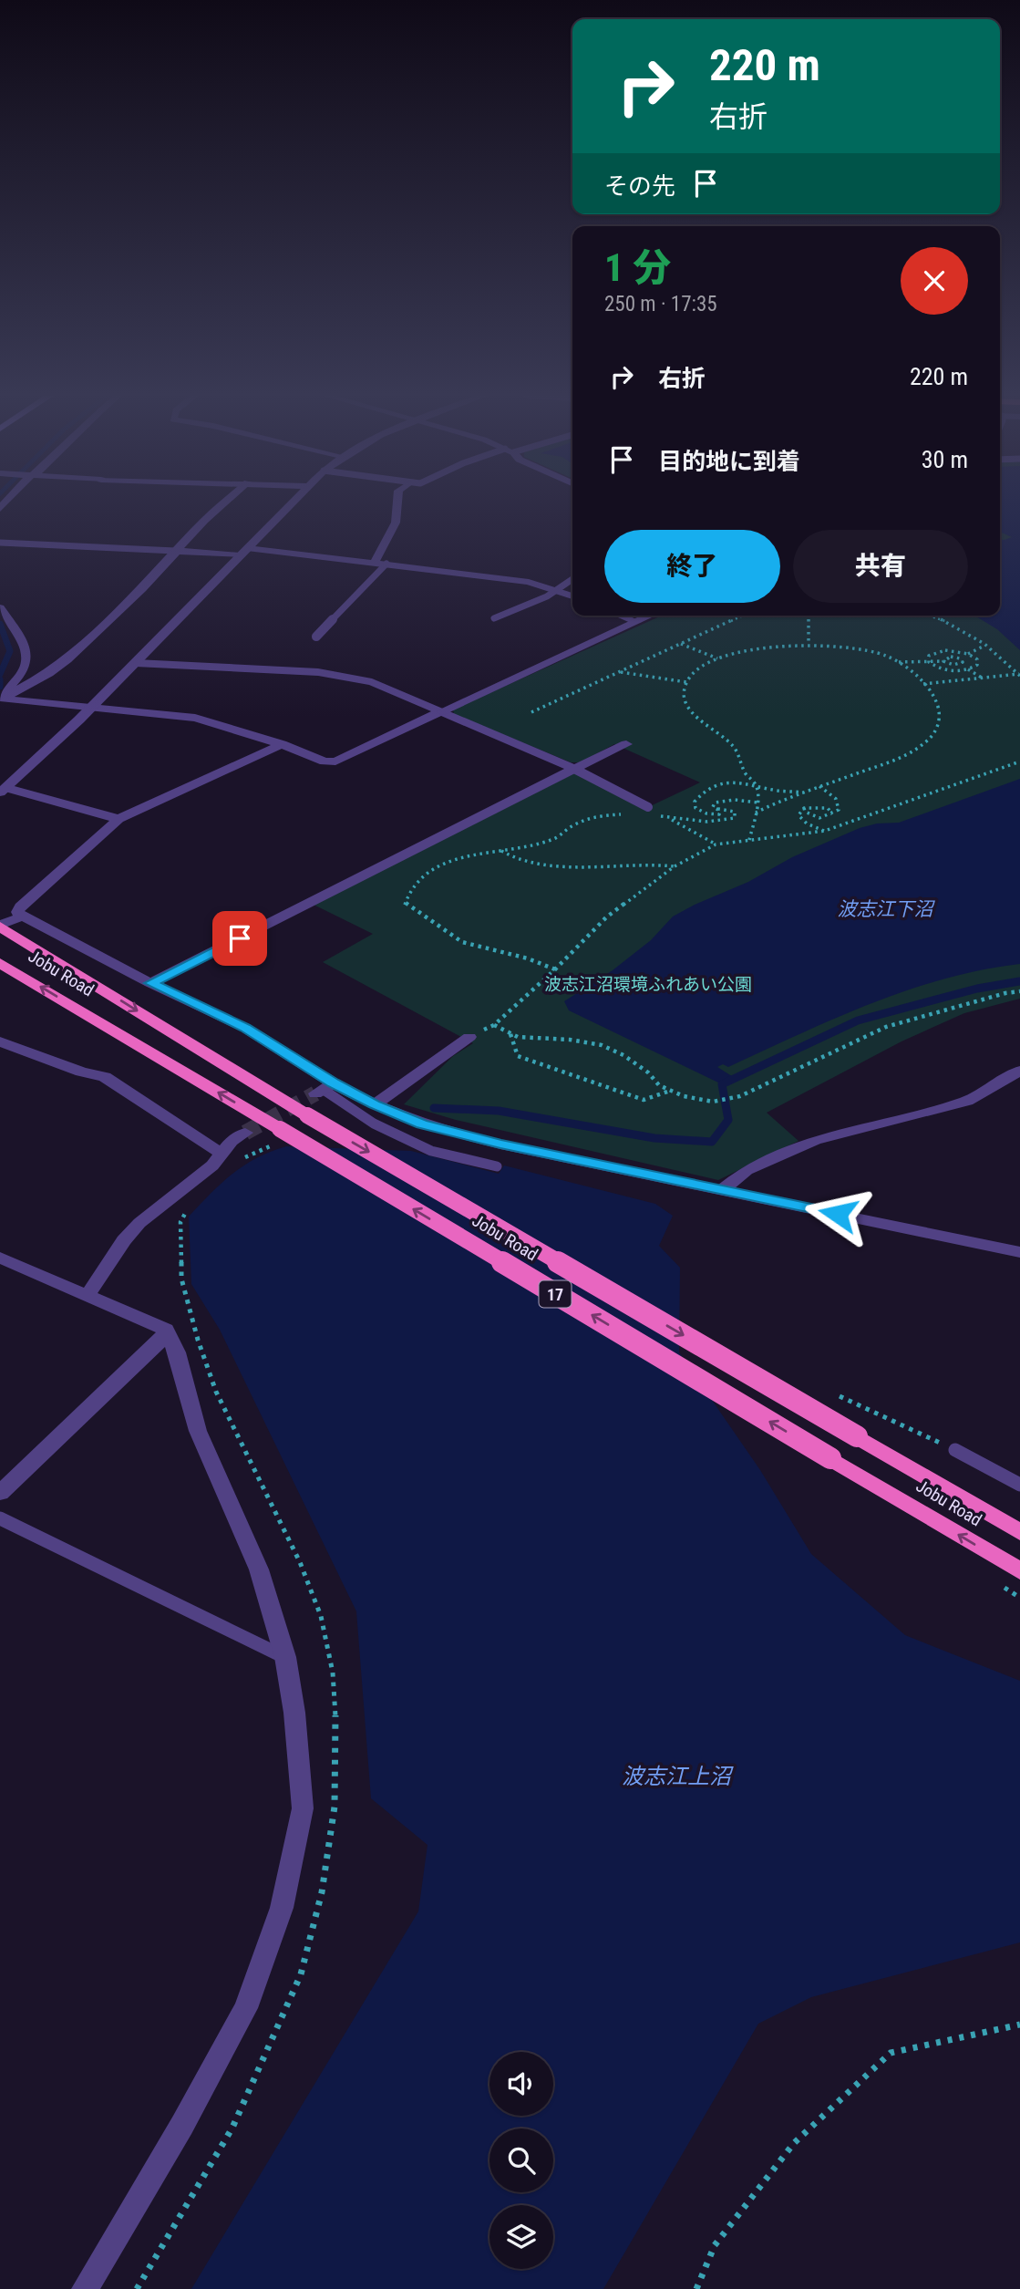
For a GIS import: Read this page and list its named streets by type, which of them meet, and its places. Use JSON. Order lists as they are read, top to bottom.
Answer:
{
  "streets": {
    "highway": ["Jobu Road", "17"]
  },
  "water": ["波志江下沼", "波志江上沼"],
  "parks": ["波志江沼環境ふれあい公園"],
  "page": {
    "turn": ["220 m", "右折"],
    "then": "その先",
    "heading": ["1 分", "250 m · 17:35"],
    "list": [
      {
        "name": "右折",
        "value": "220 m"
      },
      {
        "name": "目的地に到着",
        "value": "30 m"
      }
    ],
    "buttons": ["終了", "共有"]
  }
}
